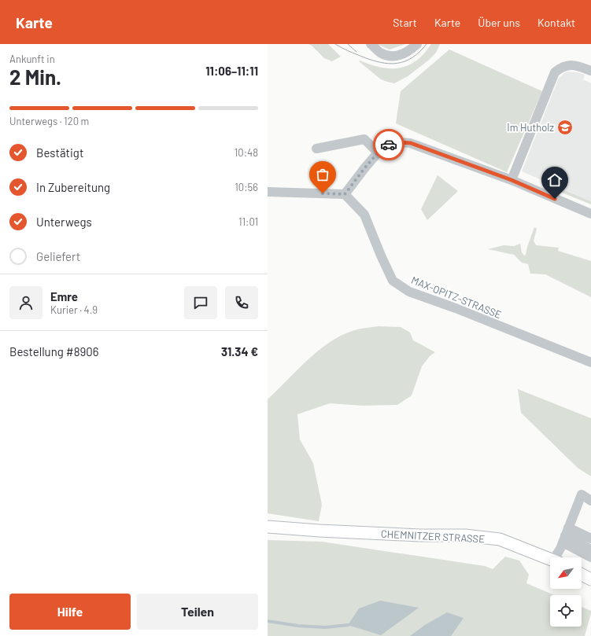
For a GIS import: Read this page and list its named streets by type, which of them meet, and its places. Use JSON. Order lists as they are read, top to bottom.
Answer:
{
  "streets": {
    "main road": ["CHEMNITZER STRASSE"],
    "street": ["MAX-OPITZ-STRASSE"]
  },
  "places": {
    "school or university": ["Im Hutholz"]
  },
  "north": "bottom left",
  "page": {
    "header": "Karte",
    "nav": [
      "Start",
      "Karte",
      "Über uns",
      "Kontakt"
    ],
    "heading": ["2 Min.", "Ankunft in", "11:06–11:11"],
    "panel": [
      "Emre",
      "Kurier · 4.9",
      "Bestellung #8906",
      "31.34 €"
    ],
    "bar": "Unterwegs · 120 m",
    "list": [
      ["Bestätigt", "10:48"],
      ["In Zubereitung", "10:56"],
      ["Unterwegs", "11:01"],
      "Geliefert"
    ],
    "buttons": ["Hilfe", "Teilen"]
  }
}
